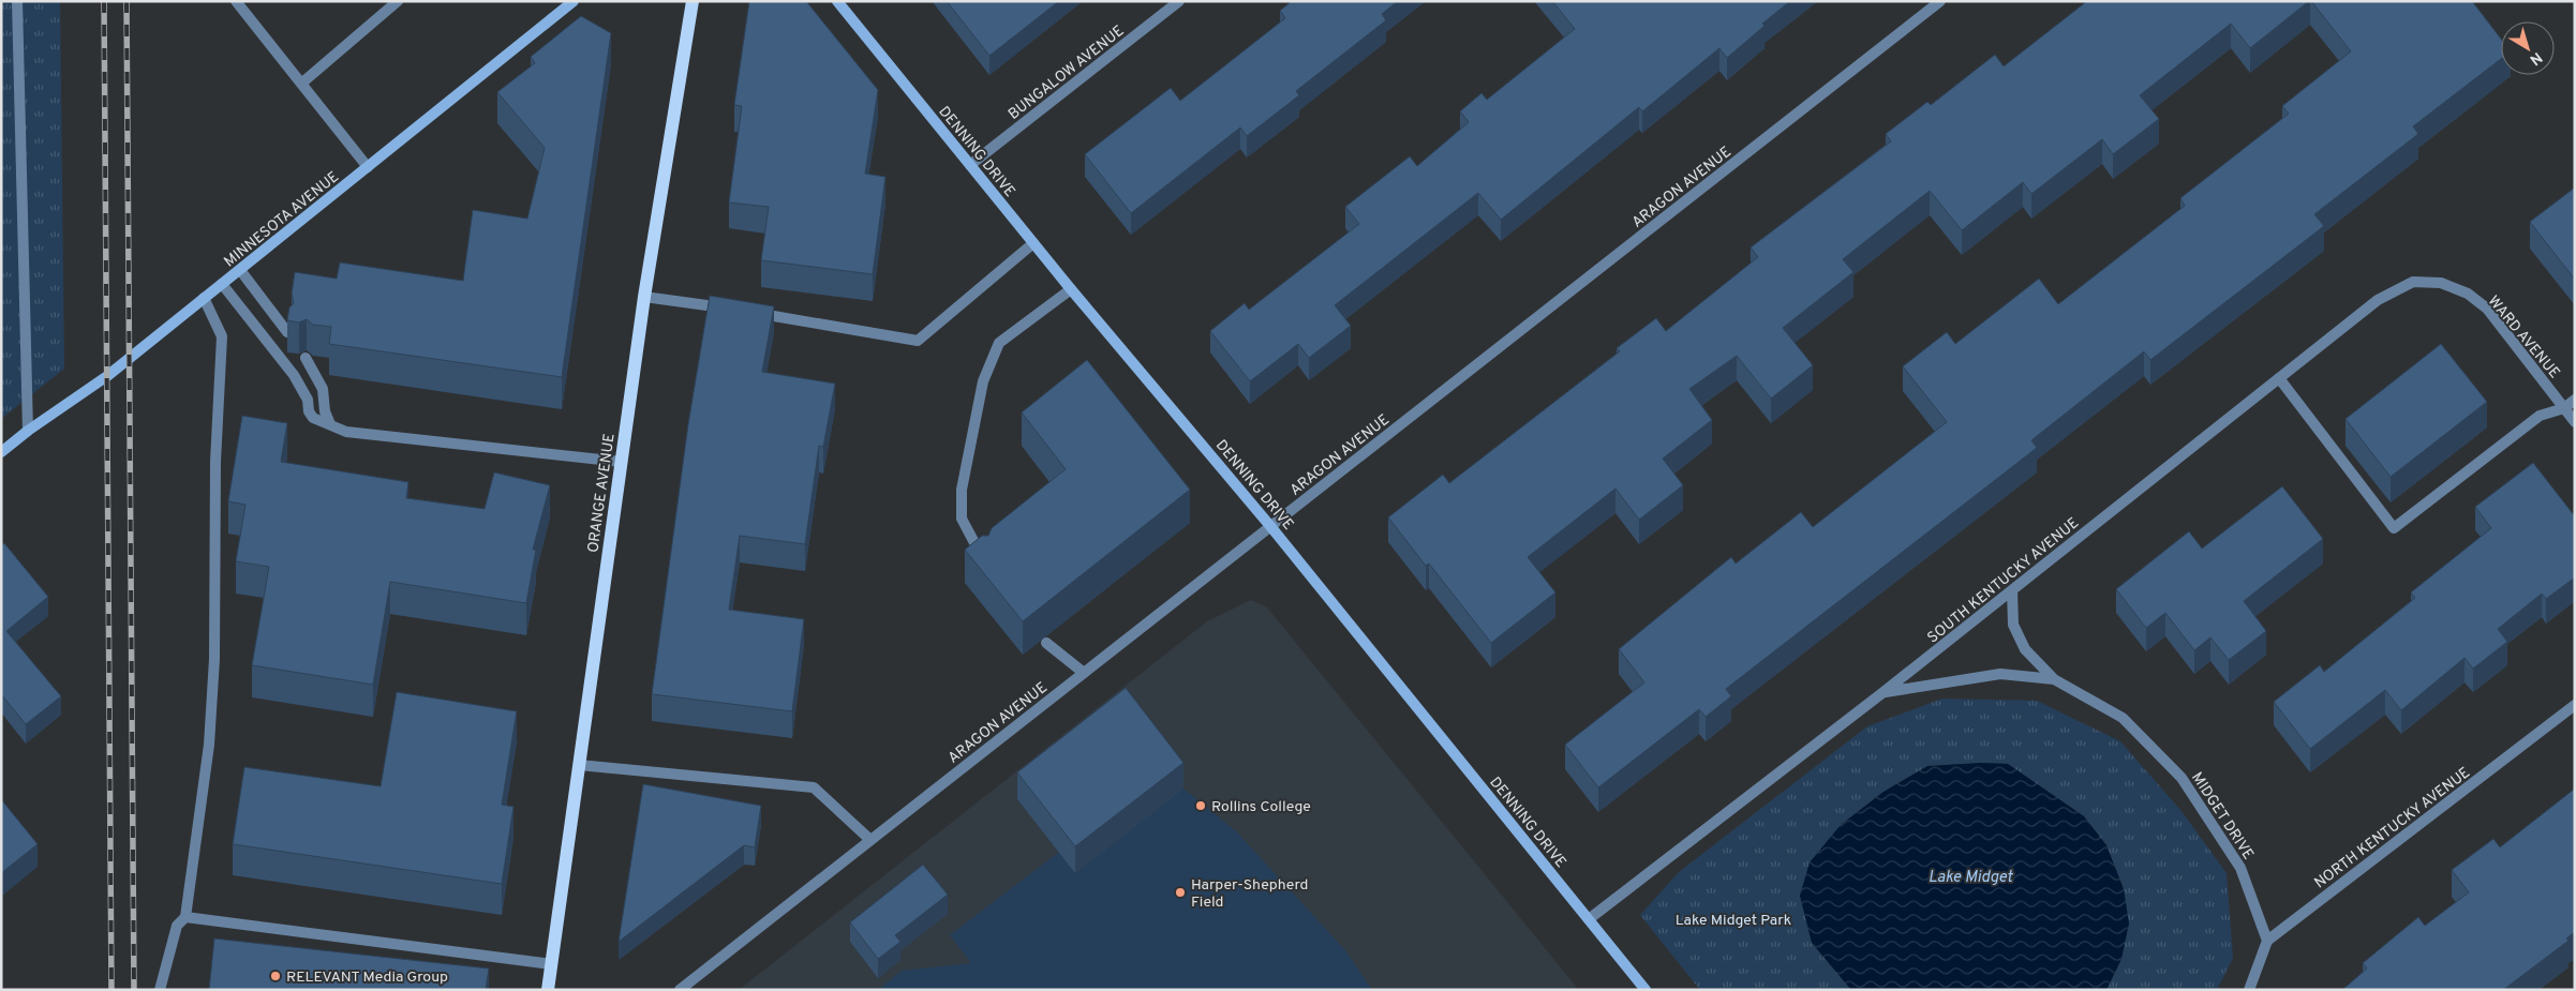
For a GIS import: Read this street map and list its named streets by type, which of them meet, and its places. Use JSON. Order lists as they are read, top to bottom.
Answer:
{
  "streets": {
    "main road": ["ORANGE AVENUE"],
    "street": [
      "BUNGALOW AVENUE",
      "DENNING DRIVE",
      "ARAGON AVENUE",
      "MINNESOTA AVENUE",
      "WARD AVENUE",
      "SOUTH KENTUCKY AVENUE",
      "MIDGET DRIVE",
      "NORTH KENTUCKY AVENUE"
    ]
  },
  "crossings": [
    ["BUNGALOW AVENUE", "DENNING DRIVE"],
    ["DENNING DRIVE", "ARAGON AVENUE"],
    ["DENNING DRIVE", "SOUTH KENTUCKY AVENUE"],
    ["WARD AVENUE", "SOUTH KENTUCKY AVENUE"],
    ["SOUTH KENTUCKY AVENUE", "MIDGET DRIVE"],
    ["MIDGET DRIVE", "NORTH KENTUCKY AVENUE"]
  ],
  "water": ["Lake Midget"],
  "parks": ["Lake Midget Park"],
  "places": ["Rollins College", "Harper-Shepherd Field", "RELEVANT Media Group"],
  "north": "bottom right"
}
